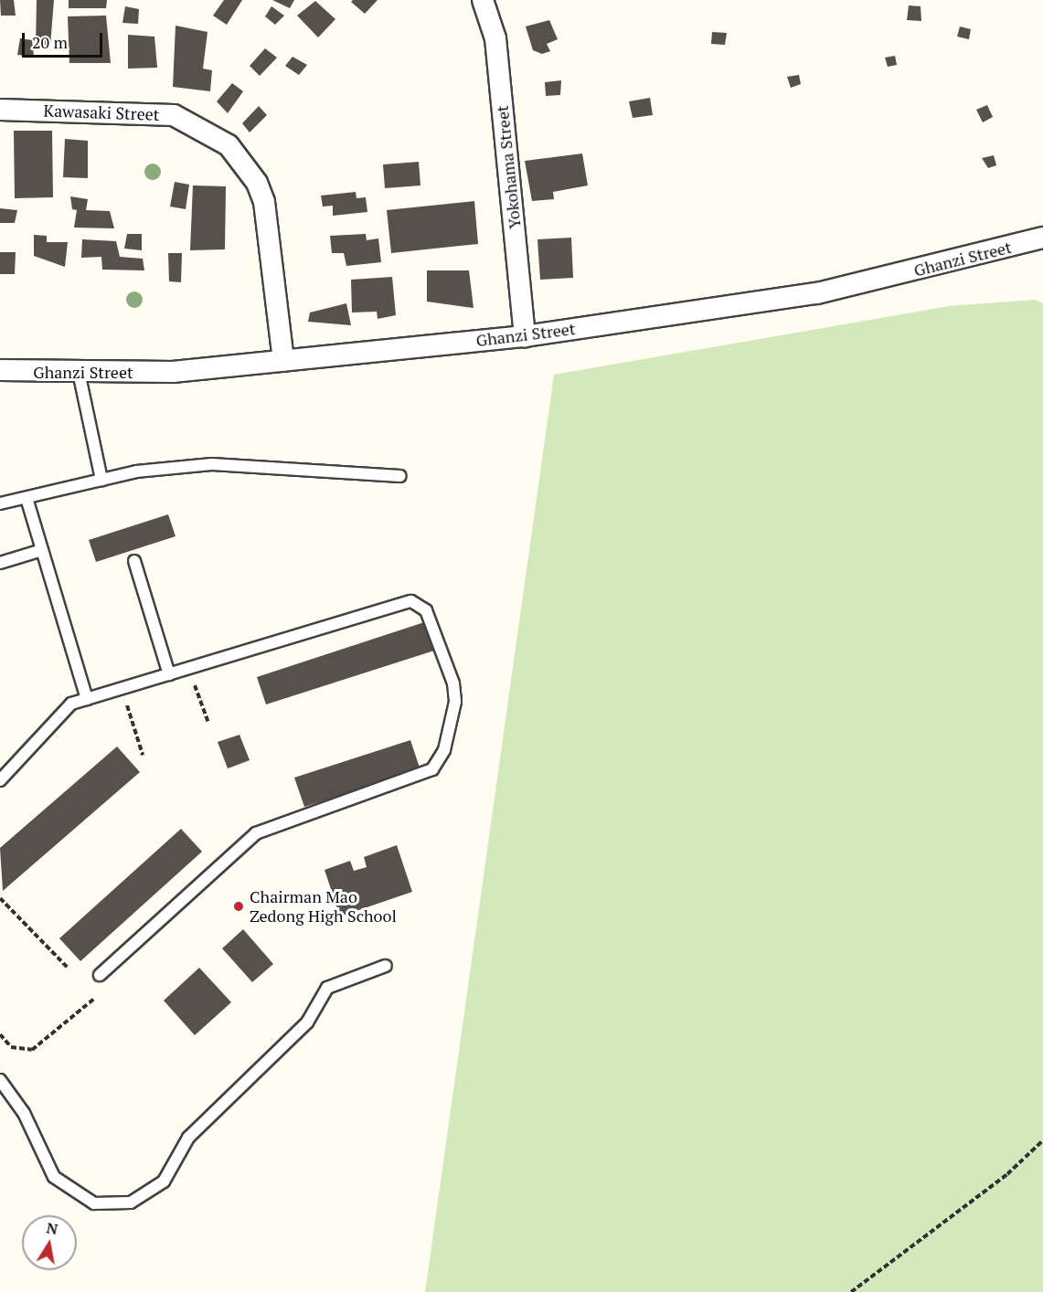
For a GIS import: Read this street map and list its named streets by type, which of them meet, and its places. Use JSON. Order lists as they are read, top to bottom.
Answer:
{
  "streets": {
    "street": ["Kawasaki Street", "Yokohama Street", "Ghanzi Street"]
  },
  "crossings": [
    ["Kawasaki Street", "Ghanzi Street"],
    ["Yokohama Street", "Ghanzi Street"]
  ],
  "places": ["Chairman Mao Zedong High School"],
  "scale_bar": "20 m",
  "north": "top"
}
